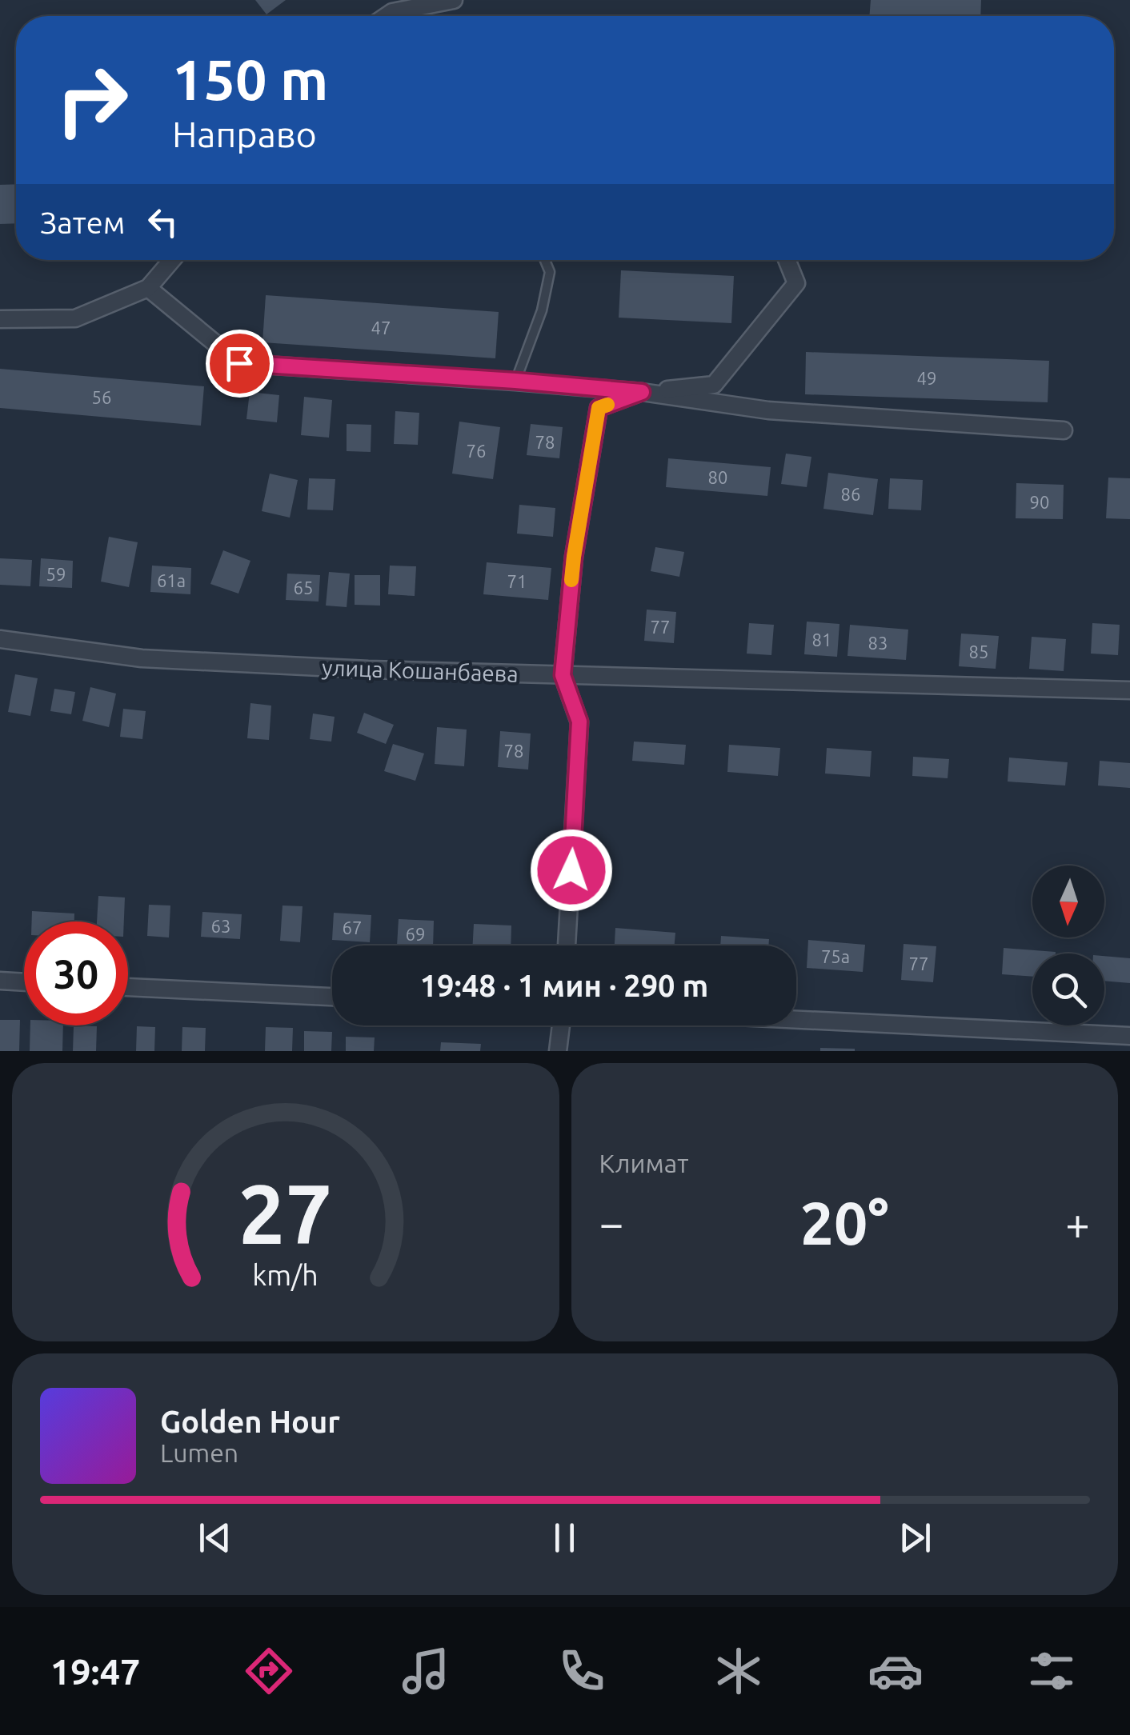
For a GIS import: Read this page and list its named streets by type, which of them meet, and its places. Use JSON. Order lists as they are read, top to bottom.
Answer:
{
  "streets": {
    "street": ["улица Кошанбаева"]
  },
  "house_numbers": [
    "47",
    "49",
    "56",
    "78",
    "76",
    "80",
    "86",
    "90",
    "59",
    "61а",
    "71",
    "65",
    "77",
    "81",
    "83",
    "85",
    "78",
    "63",
    "67",
    "69",
    "75а",
    "77"
  ],
  "north": "bottom",
  "page": {
    "turn": ["150 m", "Направо"],
    "then": "Затем",
    "limit": "30",
    "trip": "19:48 · 1 мин · 290 m",
    "tile": "Климат",
    "heat": ["−", "20°", "+"],
    "song": ["Golden Hour", "Lumen"],
    "tabs": "19:47",
    "gauge": ["27", "km/h"]
  }
}
